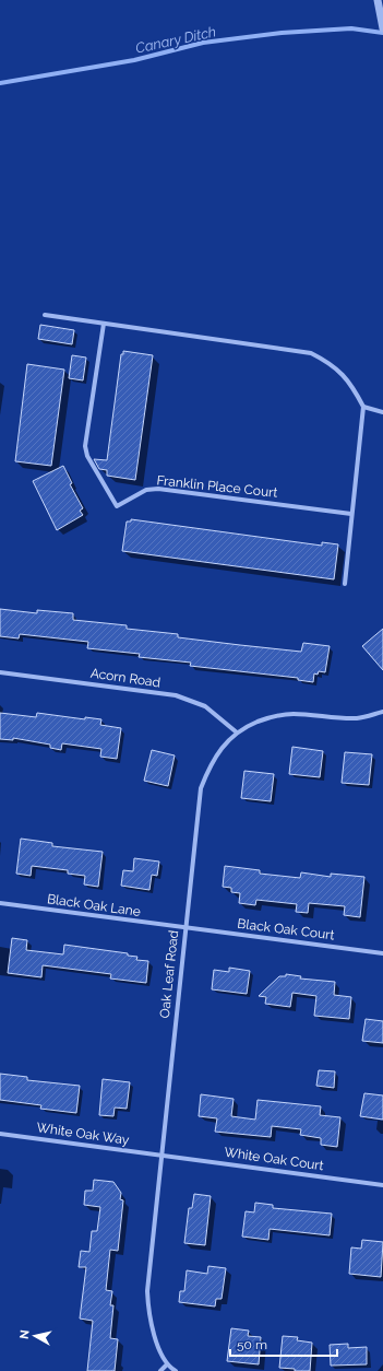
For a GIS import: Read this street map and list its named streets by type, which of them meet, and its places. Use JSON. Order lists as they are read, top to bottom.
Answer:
{
  "streets": {
    "street": [
      "Franklin Place Court",
      "Acorn Road",
      "Black Oak Lane",
      "Black Oak Court",
      "Oak Leaf Road",
      "White Oak Way",
      "White Oak Court"
    ]
  },
  "crossings": [
    ["Acorn Road", "Oak Leaf Road"],
    ["Black Oak Lane", "Black Oak Court"],
    ["Black Oak Lane", "Oak Leaf Road"],
    ["Black Oak Court", "Oak Leaf Road"],
    ["Oak Leaf Road", "White Oak Way"],
    ["Oak Leaf Road", "White Oak Court"],
    ["White Oak Way", "White Oak Court"]
  ],
  "water": ["Canary Ditch"],
  "scale_bar": "50 m",
  "north": "left"
}
